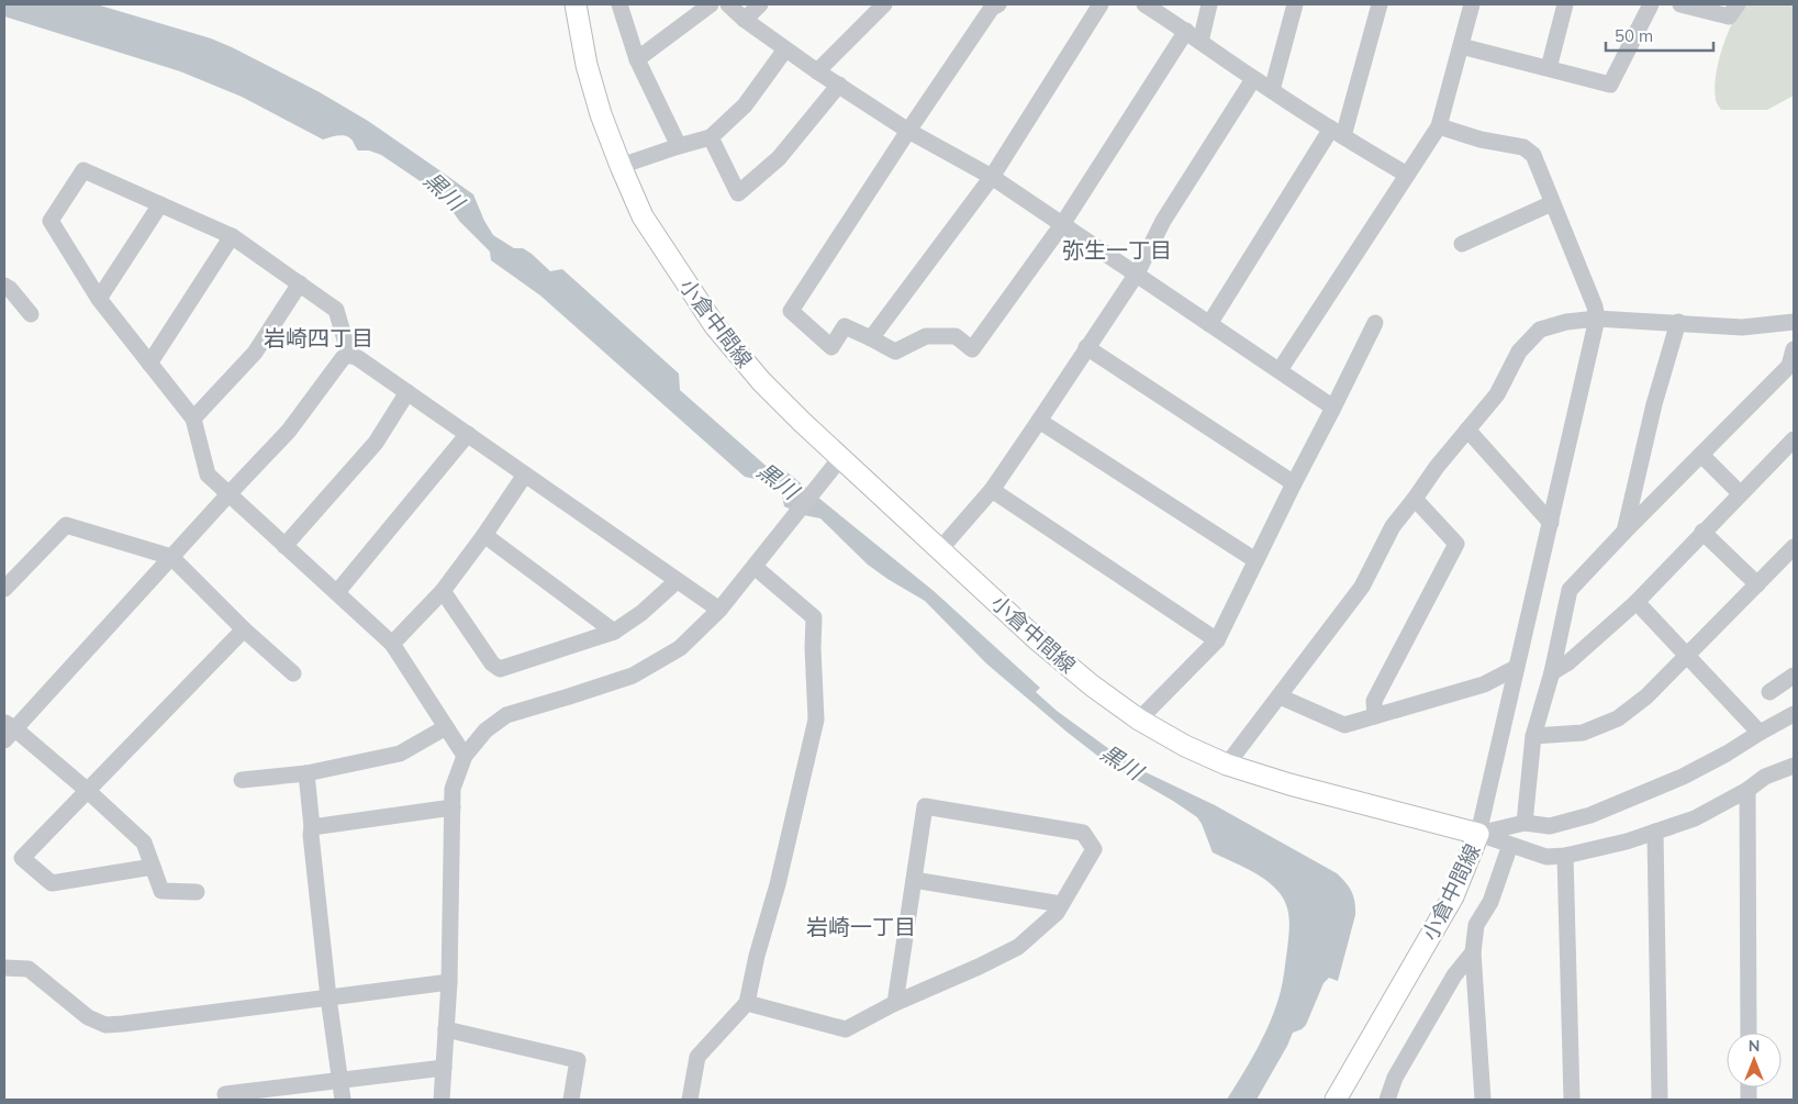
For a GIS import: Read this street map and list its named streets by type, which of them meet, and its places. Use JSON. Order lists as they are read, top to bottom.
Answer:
{
  "streets": {
    "main road": ["小倉中間線"]
  },
  "districts": ["弥生一丁目", "岩崎四丁目", "岩崎一丁目"],
  "water": ["黒川"],
  "scale_bar": "50 m",
  "north": "top"
}
